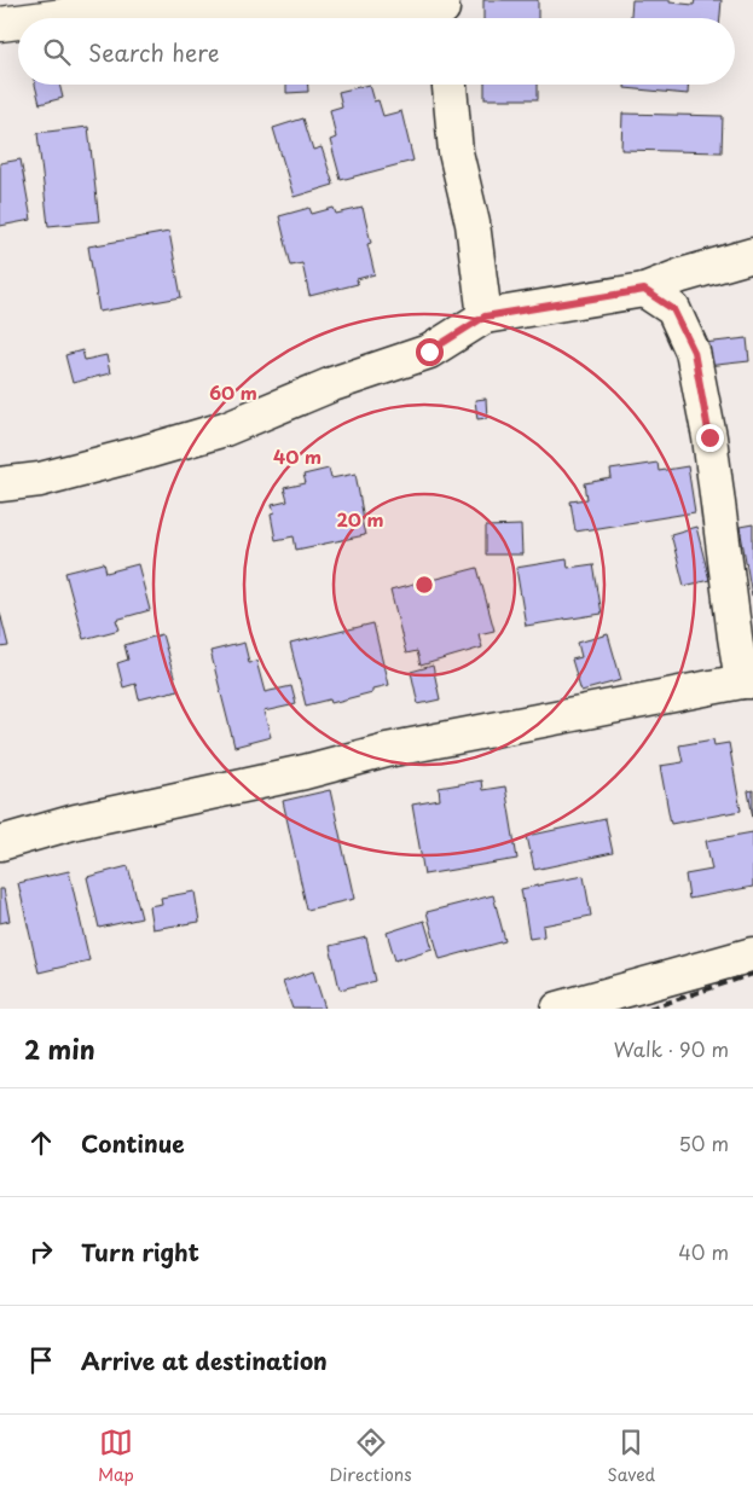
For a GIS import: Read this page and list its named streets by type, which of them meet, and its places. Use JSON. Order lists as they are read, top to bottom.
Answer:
{
  "page": {
    "search": "Search here",
    "heading": ["2 min", "Walk · 90 m"],
    "list": [
      ["Continue", "50 m"],
      ["Turn right", "40 m"],
      "Arrive at destination"
    ],
    "nav": ["Map", "Directions", "Saved"]
  },
  "rings": ["60 m", "40 m", "20 m"]
}
